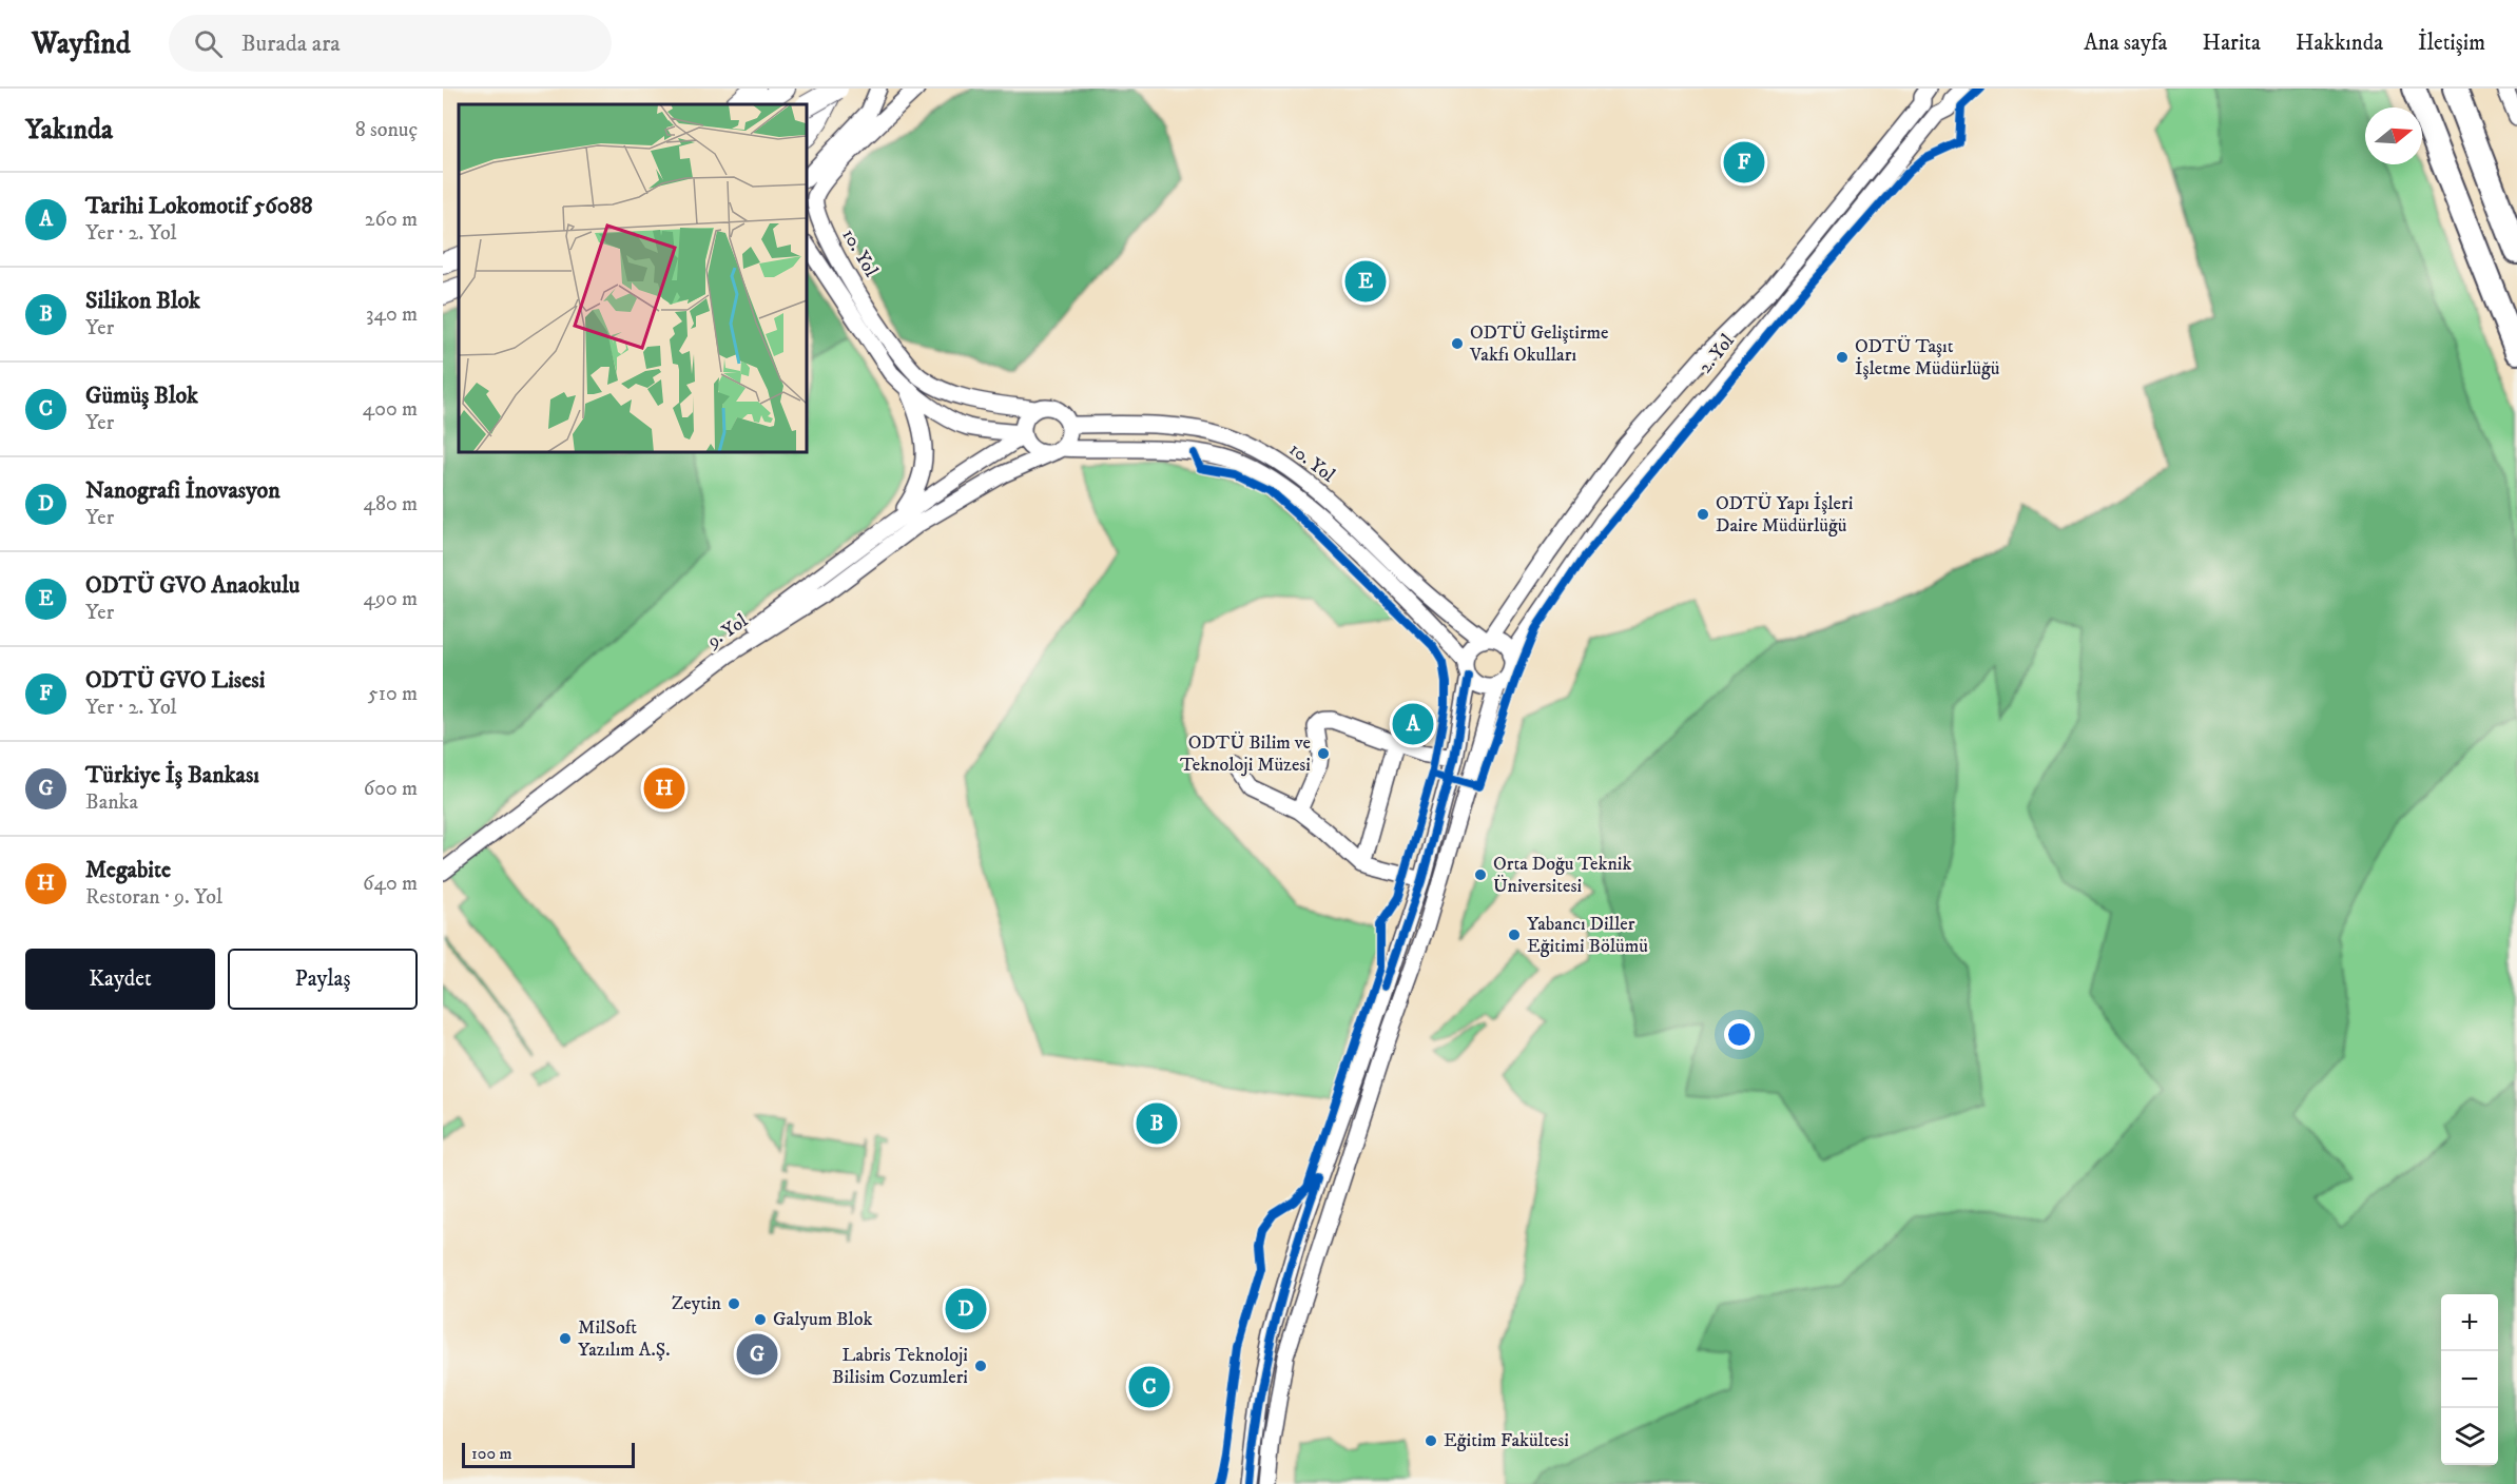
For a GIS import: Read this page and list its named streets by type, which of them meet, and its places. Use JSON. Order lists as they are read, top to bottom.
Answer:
{
  "streets": {
    "street": ["10. Yol", "2. Yol", "9. Yol"]
  },
  "crossings": [
    ["10. Yol", "2. Yol"],
    ["10. Yol", "9. Yol"]
  ],
  "places": [
    "ODTÜ Geliştirme Vakfı Okulları",
    "ODTÜ Taşıt İşletme Müdürlüğü",
    "ODTÜ Yapı İşleri Daire Müdürlüğü",
    "ODTÜ Bilim ve Teknoloji Müzesi",
    "Orta Doğu Teknik Üniversitesi",
    "Yabancı Diller Eğitimi Bölümü",
    "Zeytin",
    "Galyum Blok",
    "MilSoft Yazılım A.Ş.",
    "Labris Teknoloji Bilisim Cozumleri",
    "Eğitim Fakültesi"
  ],
  "scale_bar": "100 m",
  "north": "right",
  "page": {
    "header": "Wayfind",
    "search": "Burada ara",
    "nav": [
      "Ana sayfa",
      "Harita",
      "Hakkında",
      "İletişim"
    ],
    "heading": ["Yakında", "8 sonuç"],
    "pins": [
      "F",
      "E",
      "A",
      "H",
      "B",
      "D",
      "G",
      "C"
    ],
    "list": [
      {
        "mark": "A",
        "name": "Tarihi Lokomotif 56088",
        "note": "Yer · 2. Yol",
        "value": "260 m"
      },
      {
        "mark": "B",
        "name": "Silikon Blok",
        "note": "Yer",
        "value": "340 m"
      },
      {
        "mark": "C",
        "name": "Gümüş Blok",
        "note": "Yer",
        "value": "400 m"
      },
      {
        "mark": "D",
        "name": "Nanografi İnovasyon",
        "note": "Yer",
        "value": "480 m"
      },
      {
        "mark": "E",
        "name": "ODTÜ GVO Anaokulu",
        "note": "Yer",
        "value": "490 m"
      },
      {
        "mark": "F",
        "name": "ODTÜ GVO Lisesi",
        "note": "Yer · 2. Yol",
        "value": "510 m"
      },
      {
        "mark": "G",
        "name": "Türkiye İş Bankası",
        "note": "Banka",
        "value": "600 m"
      },
      {
        "mark": "H",
        "name": "Megabite",
        "note": "Restoran · 9. Yol",
        "value": "640 m"
      }
    ],
    "buttons": ["Kaydet", "Paylaş"],
    "map_buttons": ["+", "−"],
    "scale": "100 m"
  }
}
